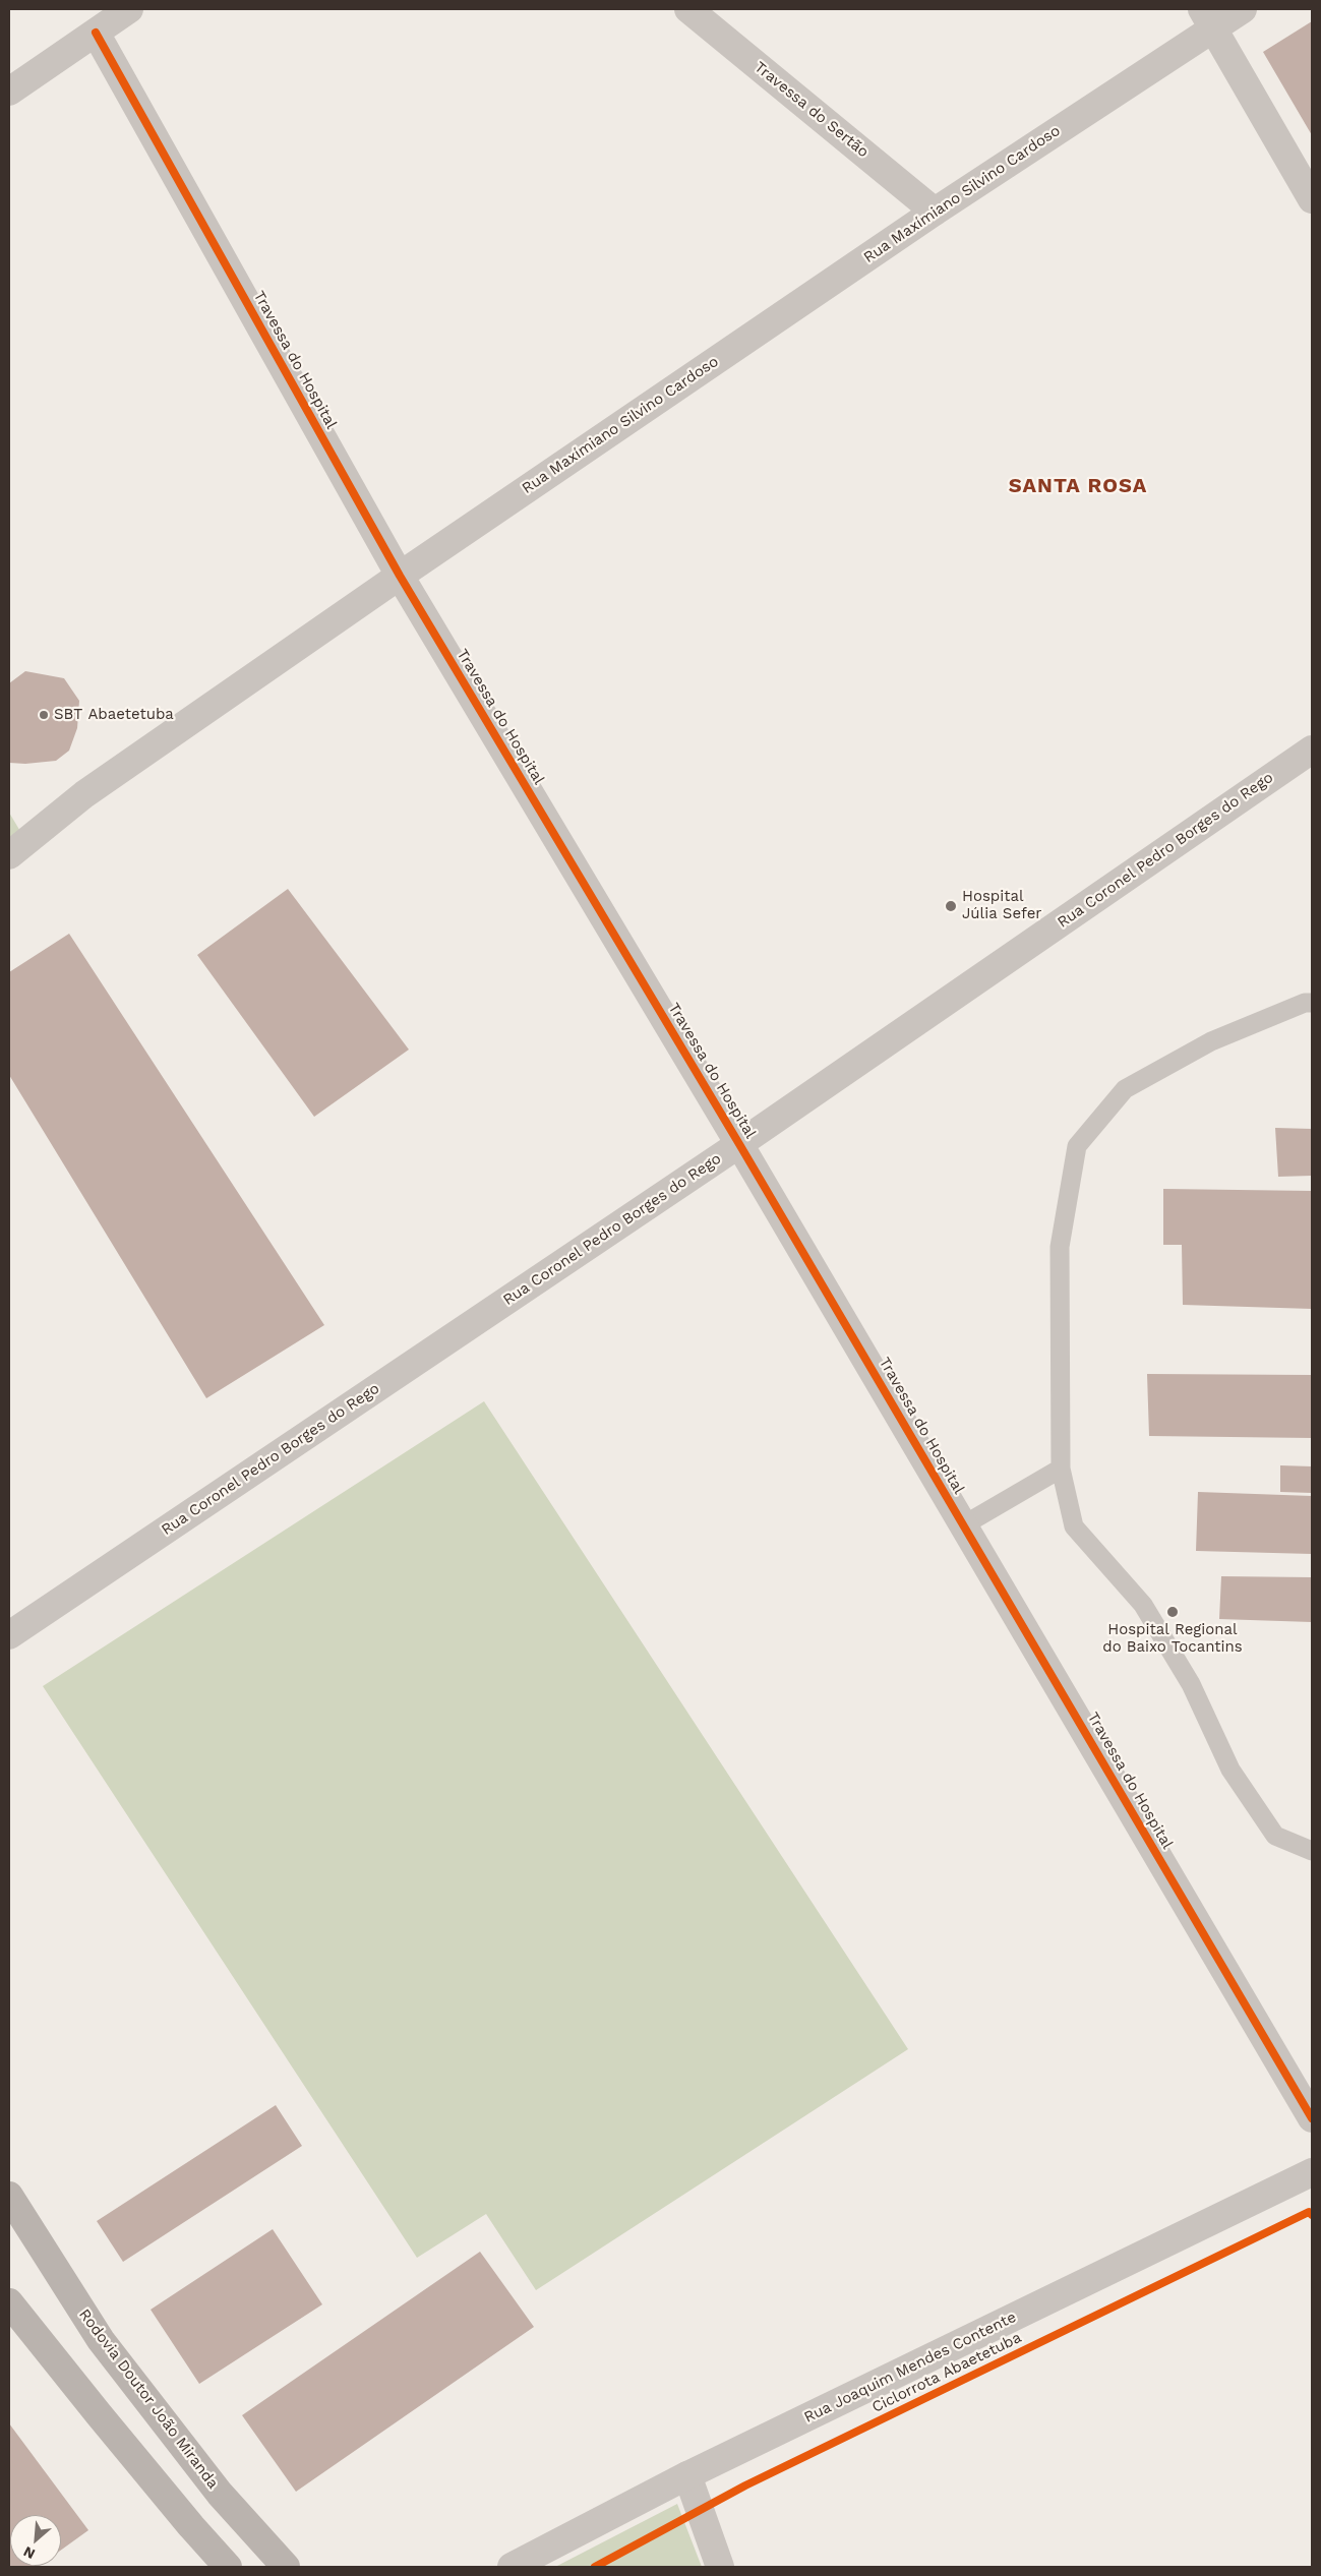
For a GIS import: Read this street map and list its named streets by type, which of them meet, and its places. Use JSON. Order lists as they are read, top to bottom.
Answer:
{
  "streets": {
    "main road": ["Rodovia Doutor João Miranda"],
    "street": [
      "Travessa do Sertão",
      "Rua Maxímiano Silvino Cardoso",
      "Travessa do Hospital",
      "Rua Coronel Pedro Borges do Rego",
      "Rua Joaquim Mendes Contente"
    ],
    "cycle path": ["Ciclorrota Abaetetuba"]
  },
  "crossings": [
    ["Travessa do Sertão", "Rua Maxímiano Silvino Cardoso"],
    ["Rua Maxímiano Silvino Cardoso", "Travessa do Hospital"],
    ["Travessa do Hospital", "Rua Coronel Pedro Borges do Rego"]
  ],
  "districts": ["SANTA ROSA"],
  "places": ["SBT Abaetetuba", "Hospital Júlia Sefer", "Hospital Regional do Baixo Tocantins"],
  "north": "bottom left"
}
